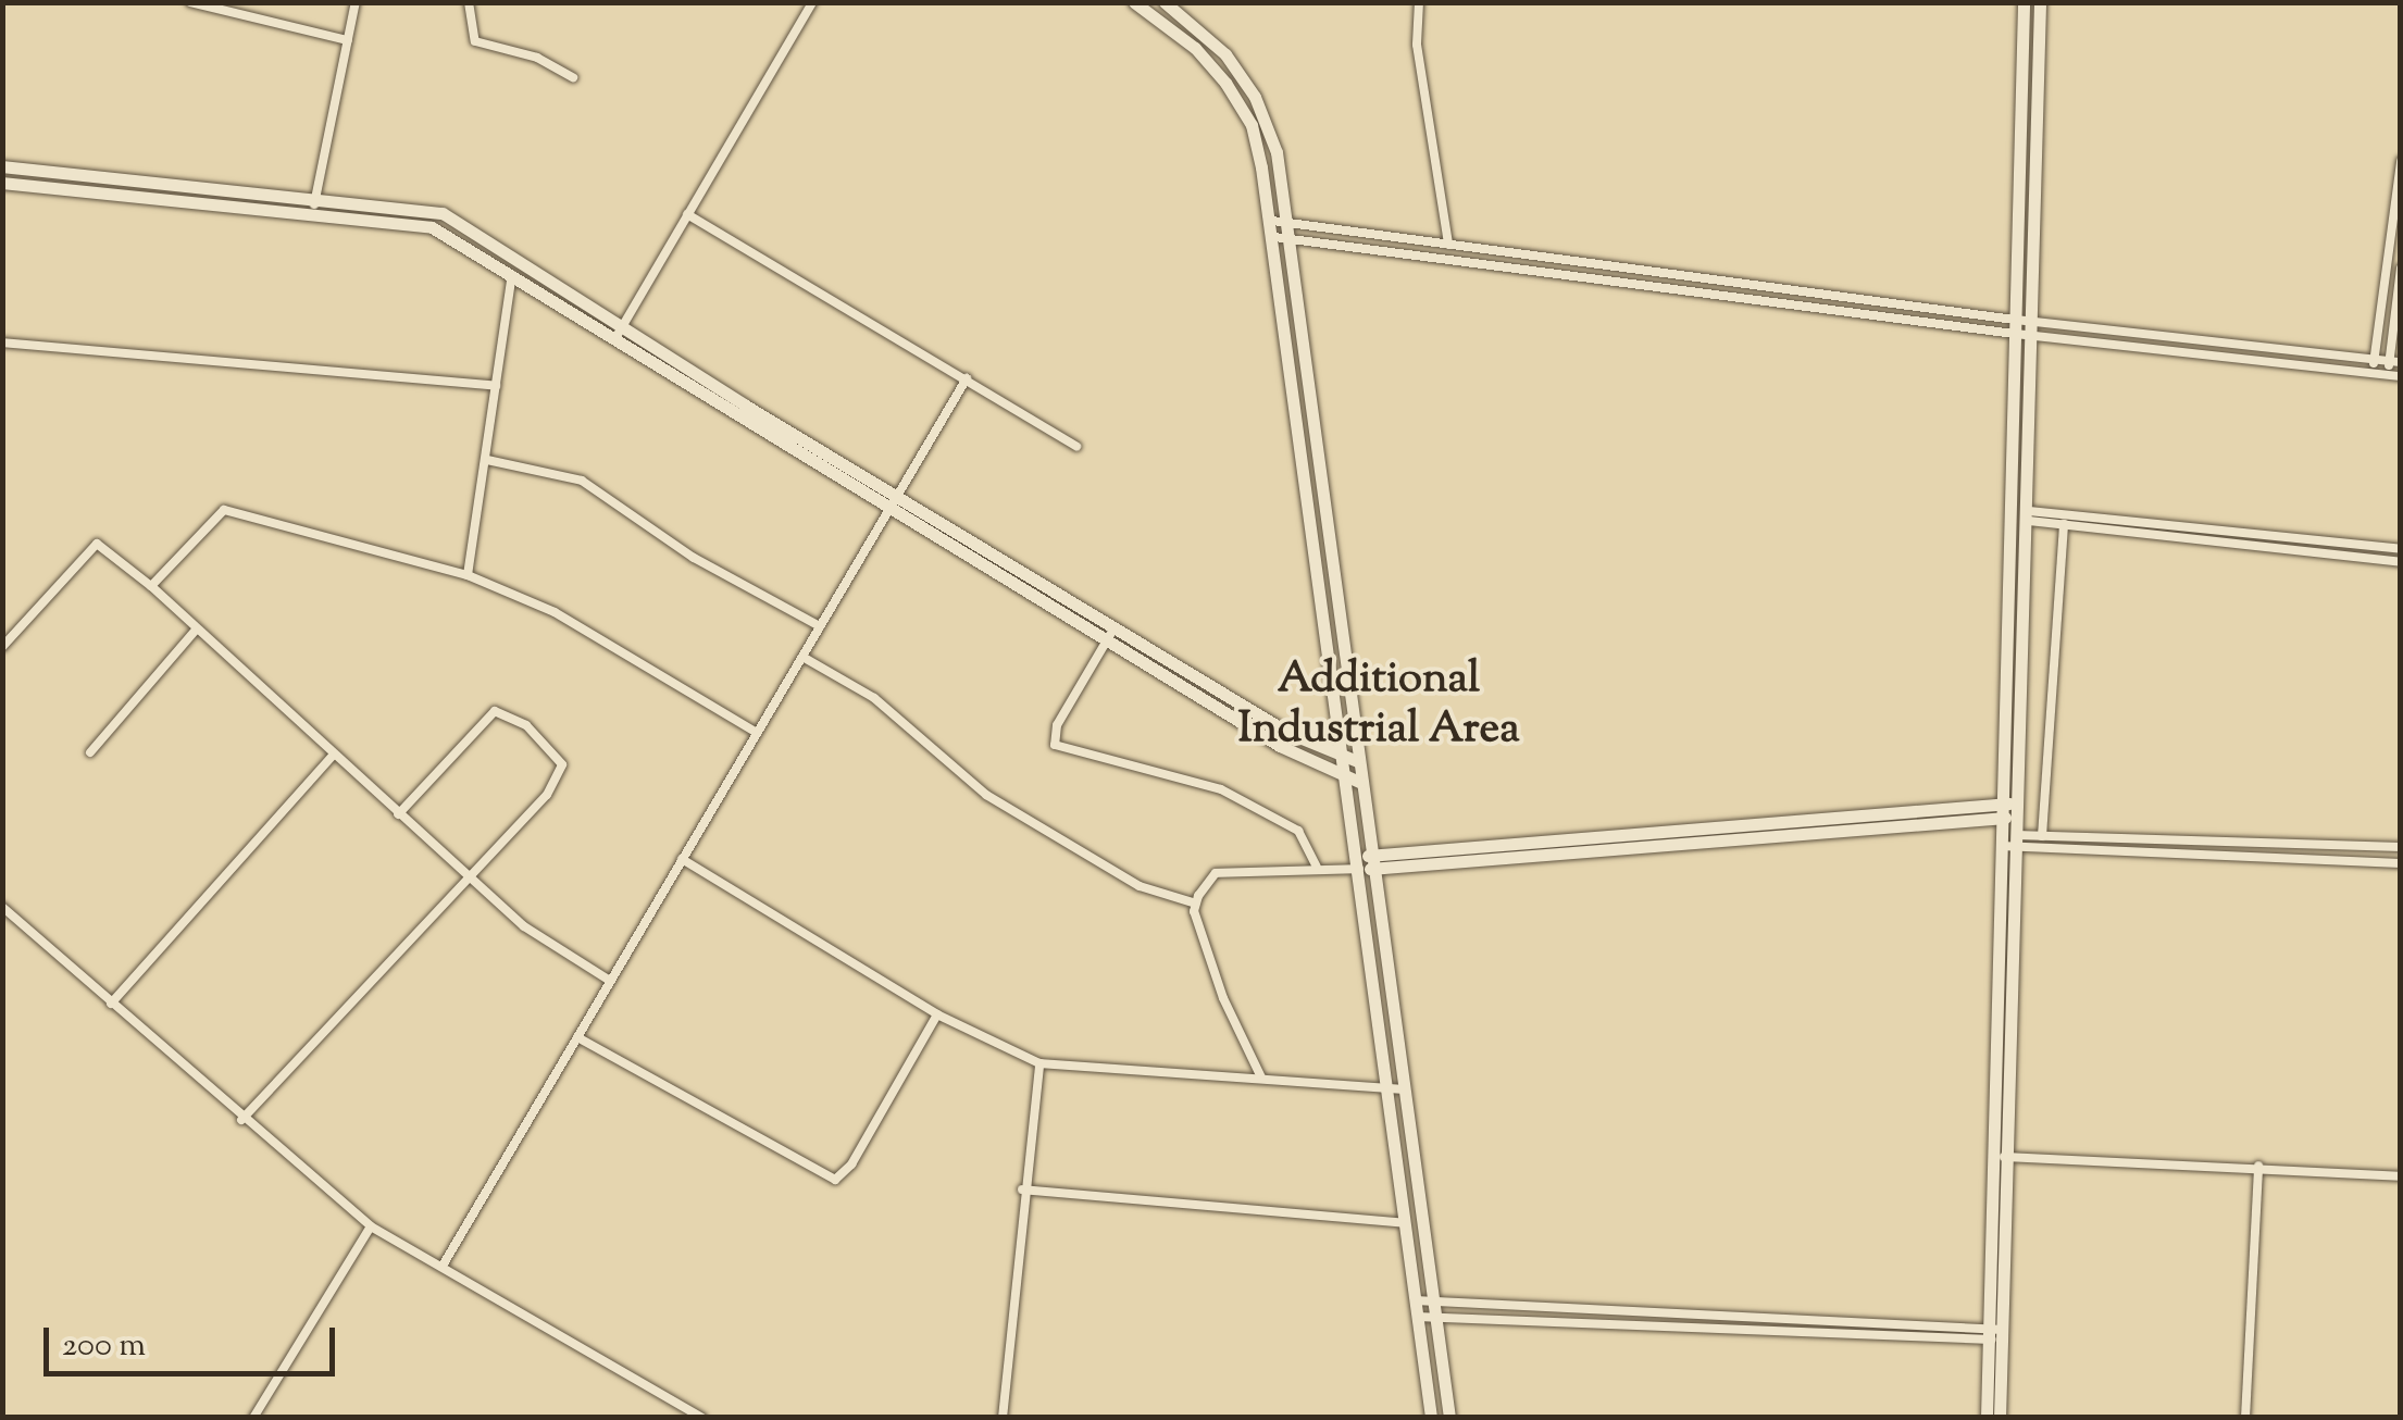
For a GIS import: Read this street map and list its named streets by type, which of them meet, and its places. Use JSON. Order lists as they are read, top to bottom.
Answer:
{
  "districts": ["Additional Industrial Area"],
  "scale_bar": "200 m"
}
